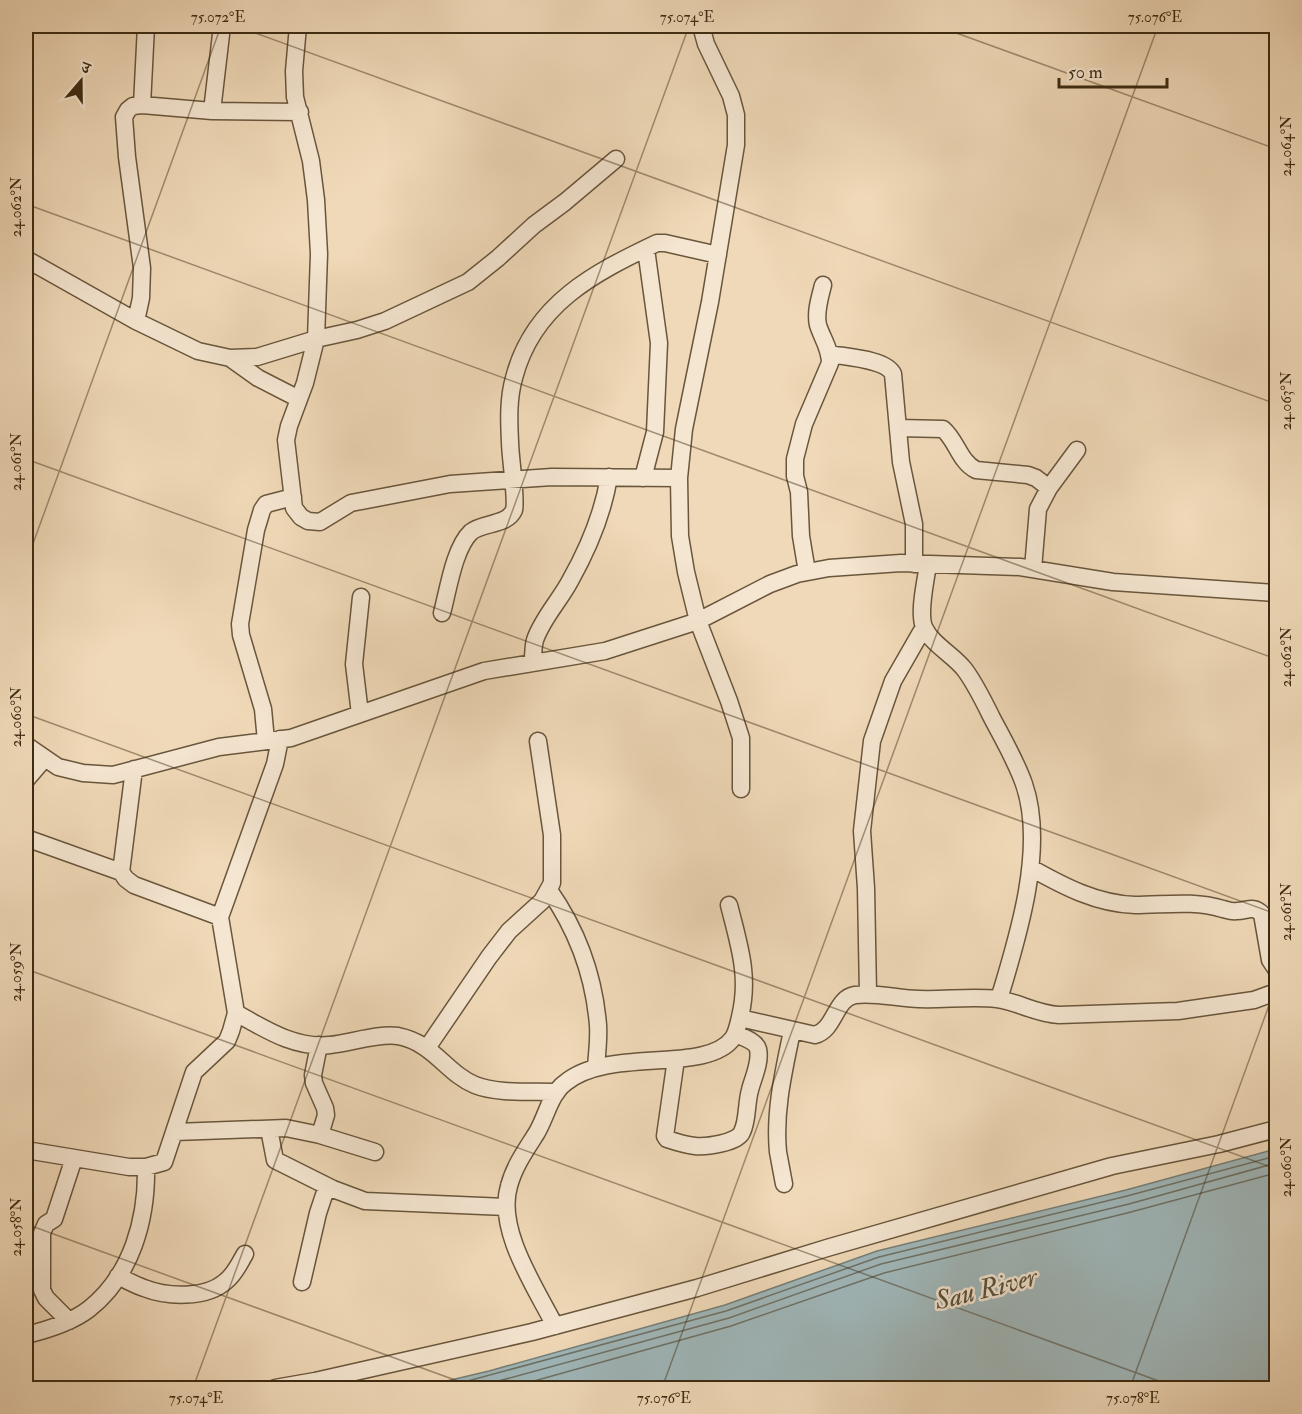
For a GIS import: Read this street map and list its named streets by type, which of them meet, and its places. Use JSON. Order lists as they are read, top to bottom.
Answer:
{
  "water": ["Sau River"],
  "scale_bar": "50 m",
  "north": "top",
  "coordinates": [
    "75.072°E",
    "75.074°E",
    "75.076°E",
    "24.064°N",
    "24.062°N",
    "24.063°N",
    "24.061°N",
    "24.060°N",
    "24.059°N",
    "24.058°N",
    "75.078°E"
  ]
}
